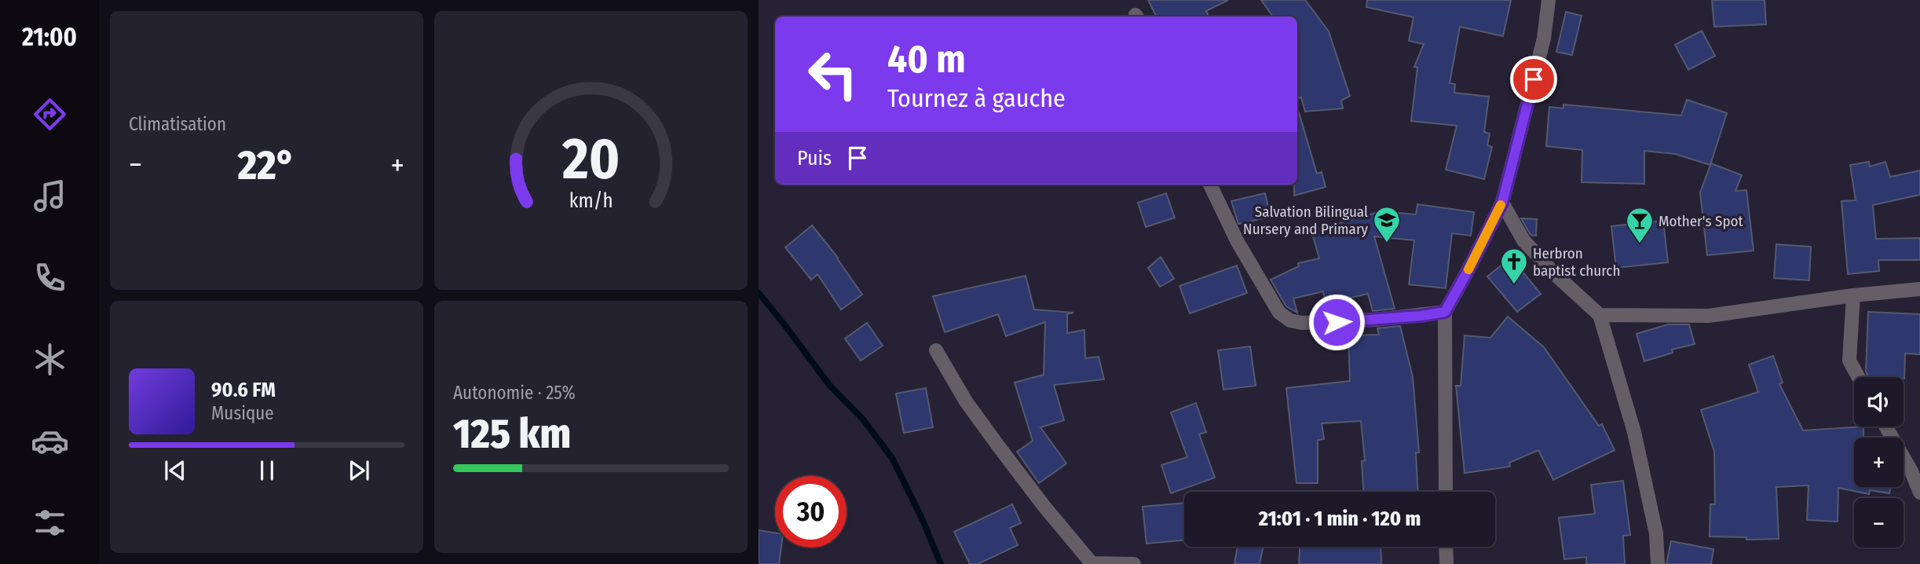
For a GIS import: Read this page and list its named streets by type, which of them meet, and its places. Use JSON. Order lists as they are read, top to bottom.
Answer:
{
  "places": {
    "school or university": ["Salvation Bilingual Nursery and Primary"],
    "bar": ["Mother's Spot"],
    "church": ["Herbron baptist church"]
  },
  "page": {
    "tabs": "21:00",
    "tile": [
      "Climatisation",
      ["Autonomie · 25%", "125 km"]
    ],
    "turn": ["40 m", "Tournez à gauche"],
    "then": "Puis",
    "heat": ["−", "22°", "+"],
    "song": ["90.6 FM", "Musique"],
    "map_buttons": ["+", "−"],
    "limit": "30",
    "trip": "21:01 · 1 min · 120 m",
    "gauge": ["20", "km/h"]
  }
}
